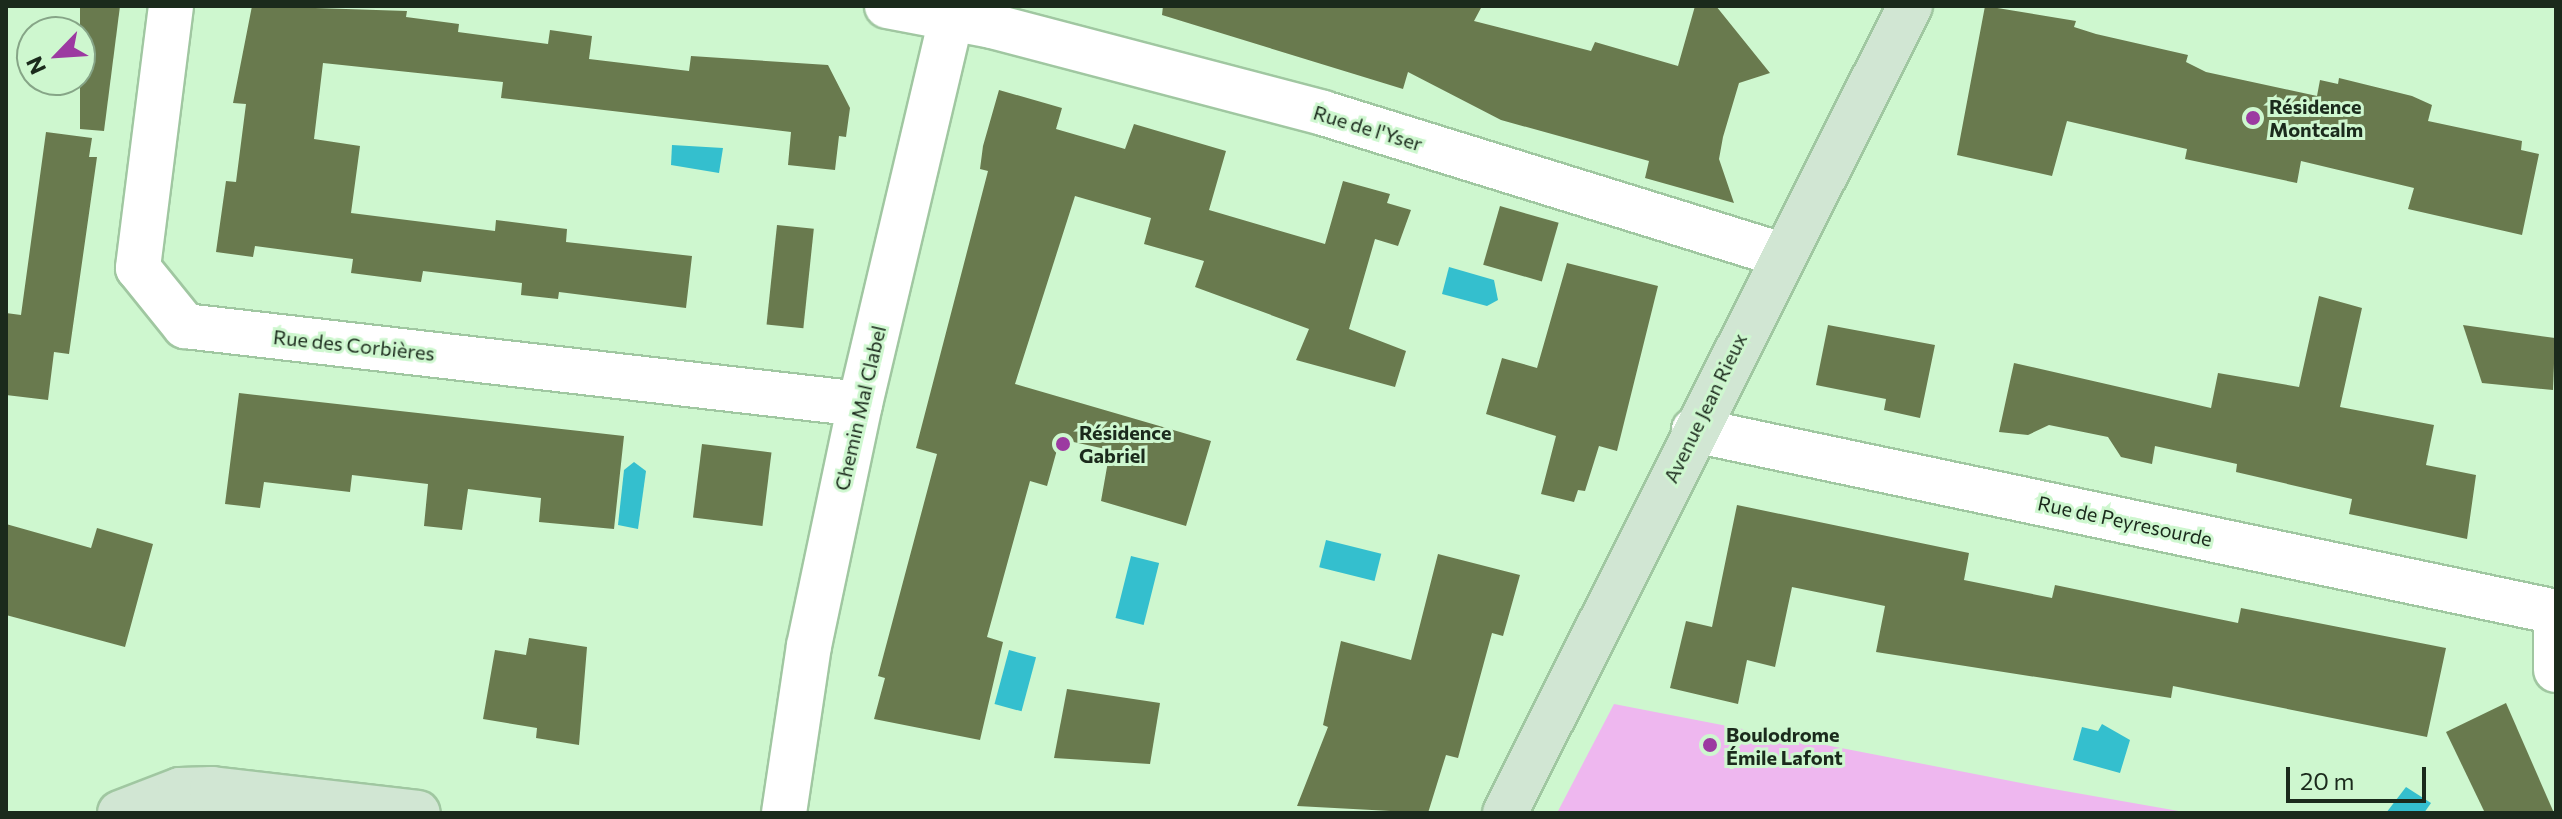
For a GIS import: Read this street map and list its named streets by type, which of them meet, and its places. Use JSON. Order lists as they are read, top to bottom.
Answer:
{
  "streets": {
    "main road": ["Avenue Jean Rieux"],
    "street": [
      "Rue de l'Yser",
      "Rue des Corbières",
      "Chemin Mal Clabel",
      "Rue de Peyresourde"
    ]
  },
  "crossings": [
    ["Rue de l'Yser", "Chemin Mal Clabel"],
    ["Rue de l'Yser", "Avenue Jean Rieux"],
    ["Rue des Corbières", "Chemin Mal Clabel"],
    ["Avenue Jean Rieux", "Rue de Peyresourde"]
  ],
  "places": ["Résidence Montcalm", "Résidence Gabriel", "Boulodrome Émile Lafont"],
  "scale_bar": "20 m",
  "north": "bottom left"
}
